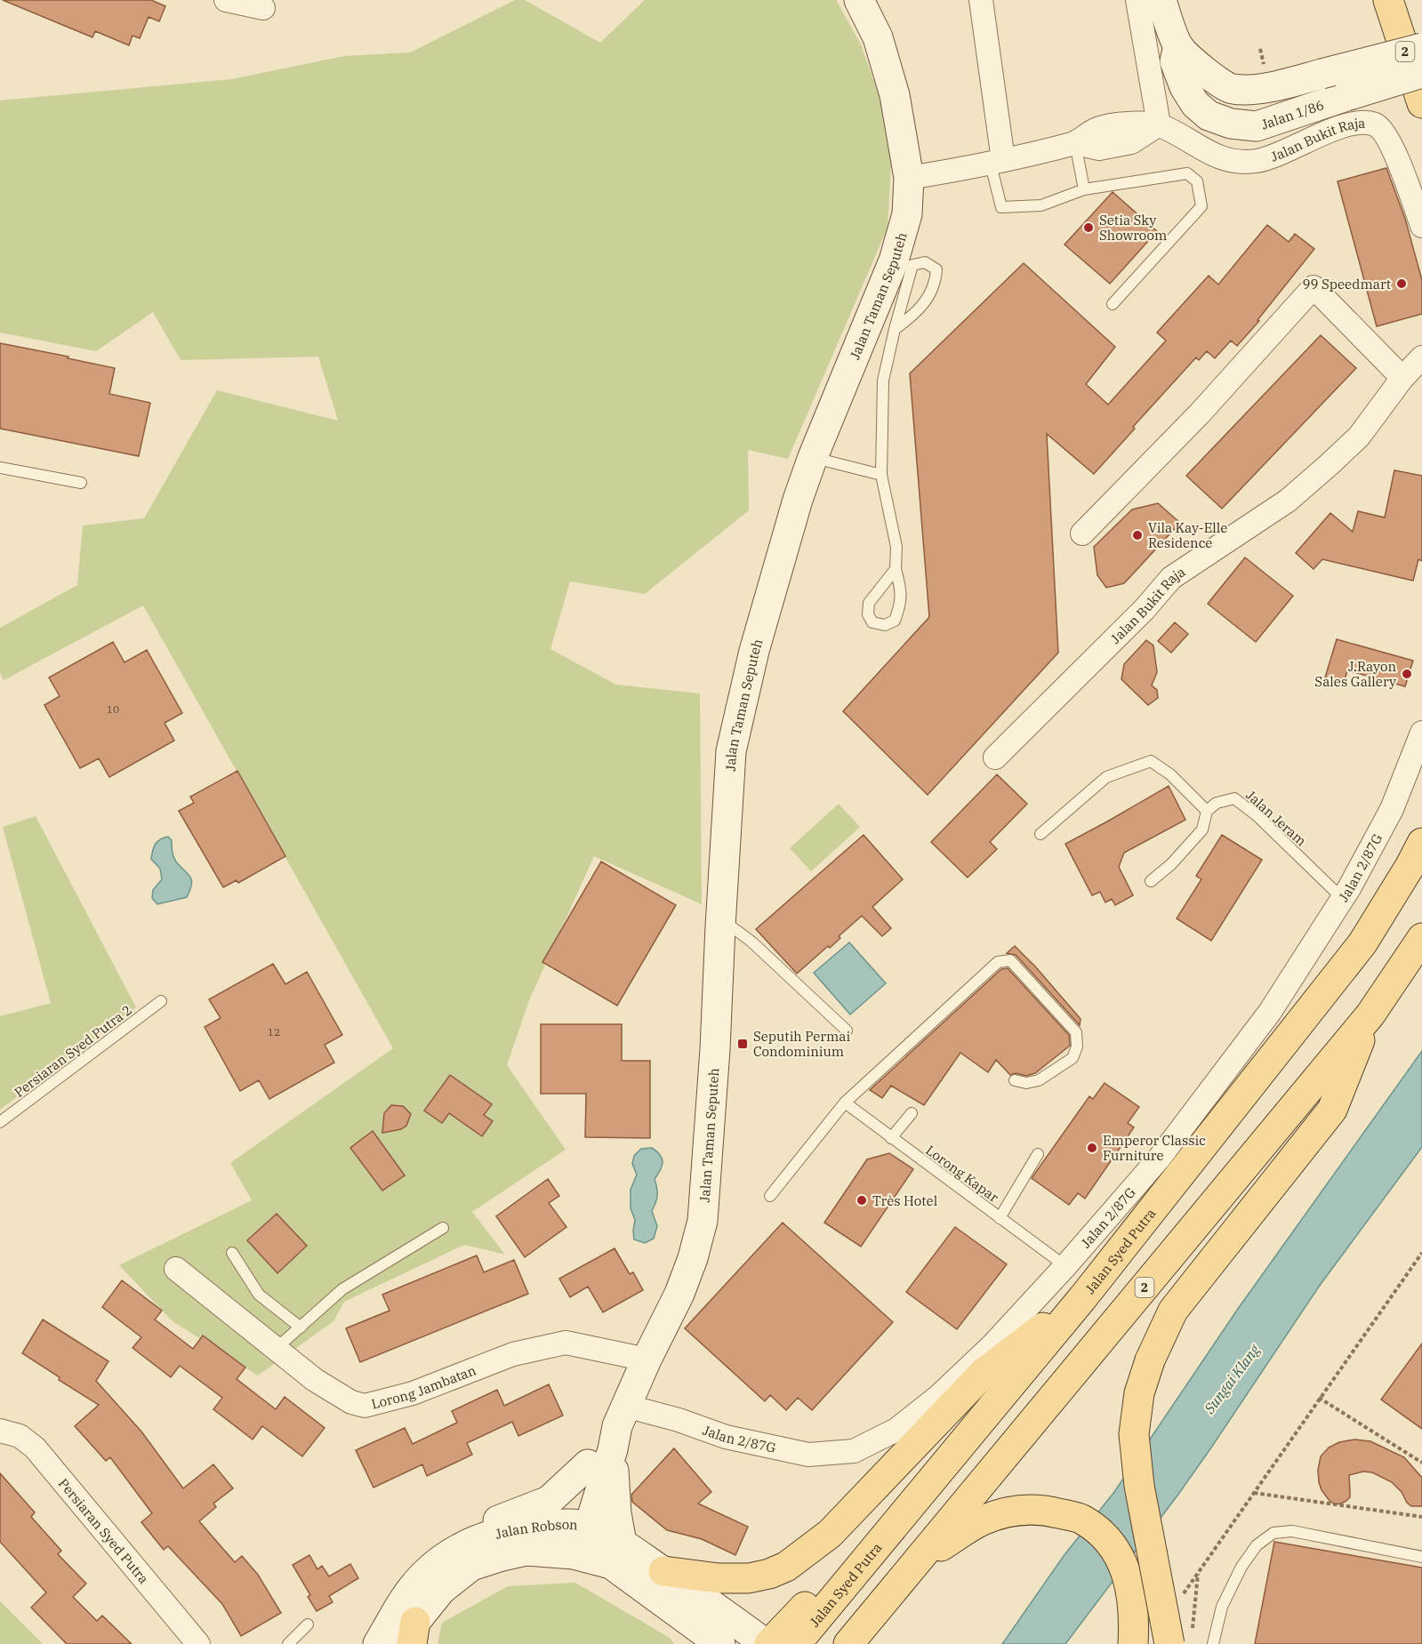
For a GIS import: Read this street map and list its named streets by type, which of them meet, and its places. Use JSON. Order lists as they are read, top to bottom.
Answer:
{
  "streets": {
    "main road": ["2", "Jalan Syed Putra"],
    "street": [
      "Jalan 1/86",
      "Jalan Bukit Raja",
      "Jalan Taman Seputeh",
      "Jalan 2/87G",
      "Lorong Jambatan",
      "Persiaran Syed Putra",
      "Jalan Robson"
    ],
    "lane": ["Jalan Jeram", "Persiaran Syed Putra 2", "Lorong Kapar"]
  },
  "crossings": [
    ["Jalan Taman Seputeh", "Jalan 2/87G"],
    ["Jalan Taman Seputeh", "Lorong Jambatan"],
    ["Jalan Taman Seputeh", "Jalan Robson"],
    ["Jalan Jeram", "Jalan 2/87G"],
    ["Jalan 2/87G", "Lorong Kapar"]
  ],
  "water": ["Sungai Klang"],
  "places": {
    "other": [
      "Setia Sky Showroom",
      "99 Speedmart",
      "Vila Kay-Elle Residence",
      "J.Rayon Sales Gallery",
      "Emperor Classic Furniture",
      "Très Hotel"
    ],
    "transit": ["Seputih Permai Condominium"]
  },
  "house_numbers": ["10", "12"]
}
